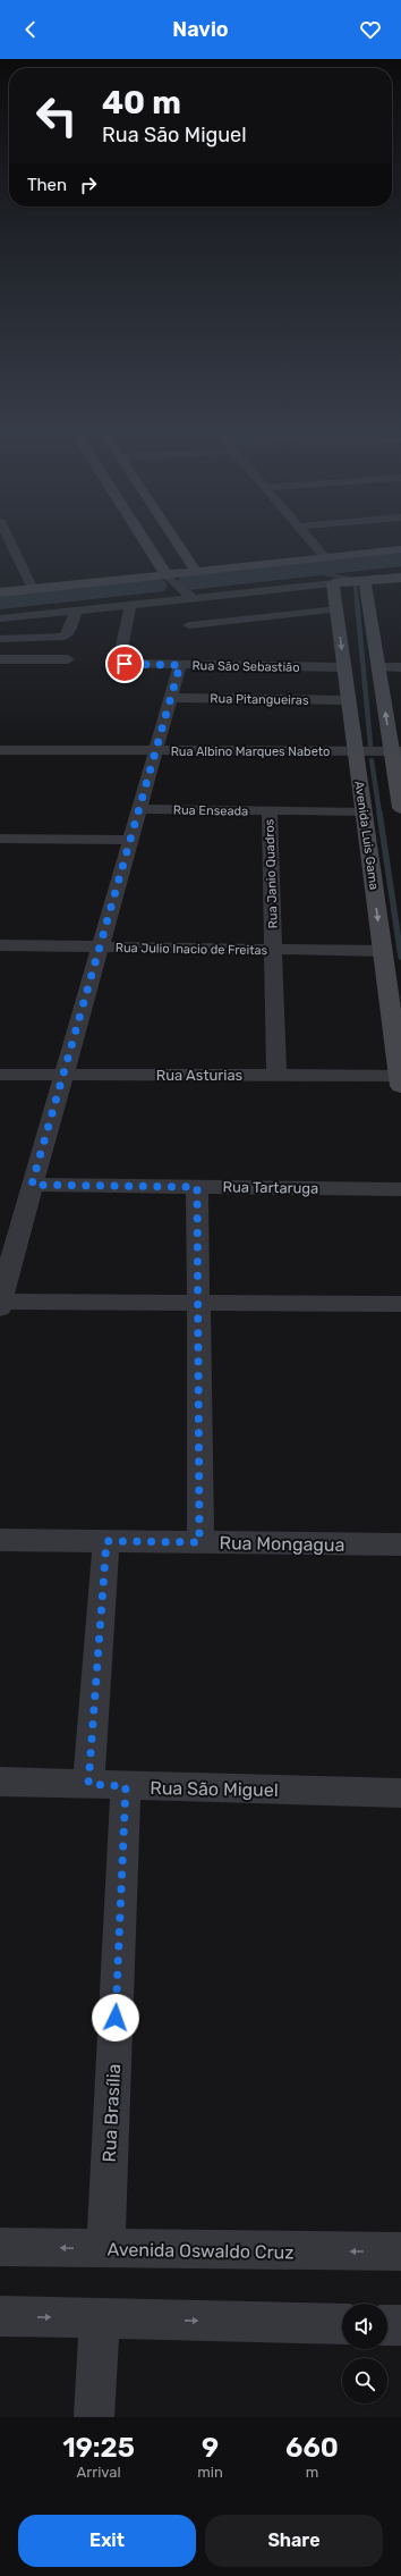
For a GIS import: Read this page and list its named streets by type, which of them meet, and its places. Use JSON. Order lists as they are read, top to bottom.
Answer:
{
  "streets": {
    "street": [
      "Rua São Sebastião",
      "Rua Pitangueiras",
      "Rua Albino Marques Nabeto",
      "Rua Enseada",
      "Avenida Luis Gama",
      "Rua Janio Quadros",
      "Rua Julio Inacio de Freitas",
      "Rua Asturias",
      "Rua Tartaruga",
      "Rua Mongagua",
      "Rua São Miguel",
      "Rua Brasília",
      "Avenida Oswaldo Cruz"
    ]
  },
  "crossings": [
    ["Rua São Sebastião", "Avenida Luis Gama"],
    ["Rua Pitangueiras", "Avenida Luis Gama"],
    ["Rua Albino Marques Nabeto", "Avenida Luis Gama"],
    ["Rua Enseada", "Avenida Luis Gama"],
    ["Rua Enseada", "Rua Janio Quadros"],
    ["Avenida Luis Gama", "Rua Julio Inacio de Freitas"],
    ["Avenida Luis Gama", "Rua Asturias"],
    ["Rua Janio Quadros", "Rua Julio Inacio de Freitas"],
    ["Rua Janio Quadros", "Rua Asturias"],
    ["Rua São Miguel", "Rua Brasília"],
    ["Rua Brasília", "Avenida Oswaldo Cruz"]
  ],
  "page": {
    "header": "Navio",
    "turn": ["40 m", "Rua São Miguel"],
    "then": "Then",
    "eta": [
      "19:25",
      "Arrival",
      "9",
      "min",
      "660",
      "m"
    ],
    "buttons": ["Exit", "Share"]
  }
}
